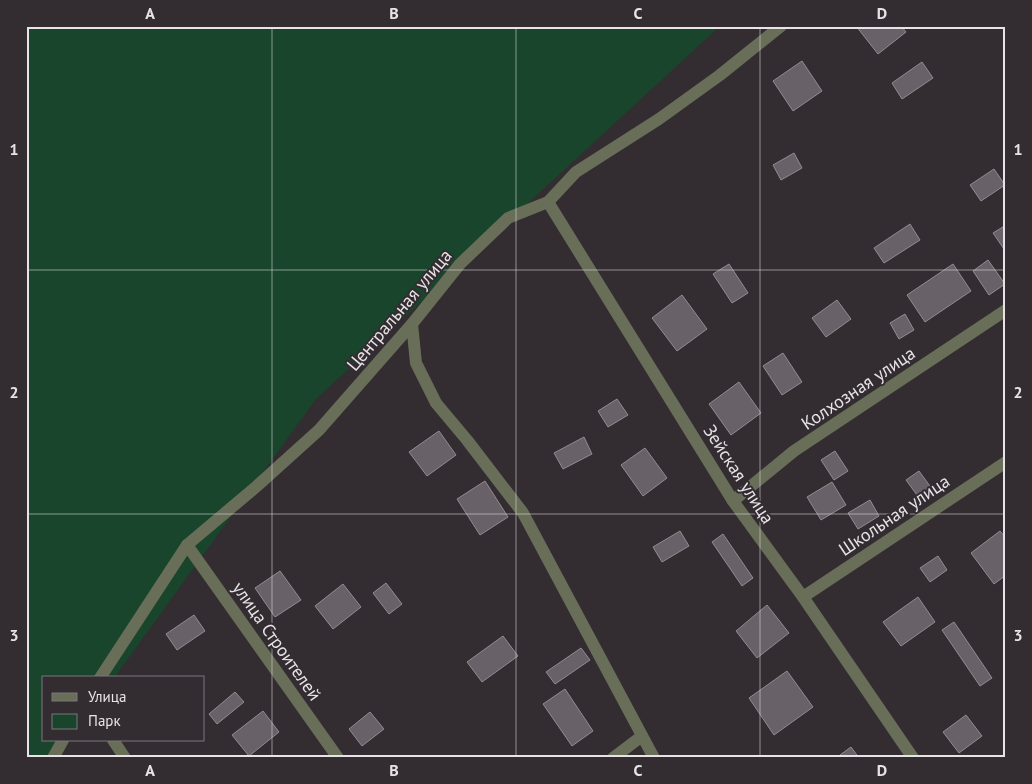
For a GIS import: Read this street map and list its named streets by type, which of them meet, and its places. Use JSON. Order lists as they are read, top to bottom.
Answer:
{
  "streets": {
    "street": [
      "Центральная улица",
      "Колхозная улица",
      "Зейская улица",
      "Школьная улица",
      "улица Строителей"
    ]
  },
  "crossings": [
    ["Центральная улица", "Зейская улица"],
    ["Центральная улица", "улица Строителей"],
    ["Колхозная улица", "Зейская улица"],
    ["Зейская улица", "Школьная улица"]
  ],
  "legend": ["Улица", "Парк"],
  "grid": {
    "columns": [
      "A",
      "B",
      "C",
      "D"
    ],
    "rows": ["1", "2", "3"]
  }
}
